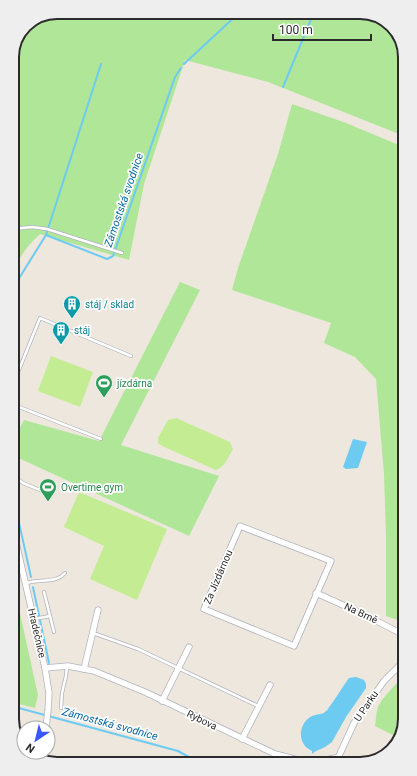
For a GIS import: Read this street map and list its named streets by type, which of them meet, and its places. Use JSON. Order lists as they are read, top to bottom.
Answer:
{
  "streets": {
    "street": [
      "Za Jízdárnou",
      "Na Brně",
      "Hradečnice",
      "U Parku",
      "Rybova"
    ]
  },
  "crossings": [
    ["Za Jízdárnou", "Na Brně"],
    ["Hradečnice", "Rybova"]
  ],
  "water": ["Zámostská svodnice"],
  "places": {
    "building": ["stáj / sklad", "stáj"],
    "sports": ["jízdárna", "Overtime gym"]
  },
  "scale_bar": "100 m",
  "north": "bottom left"
}
